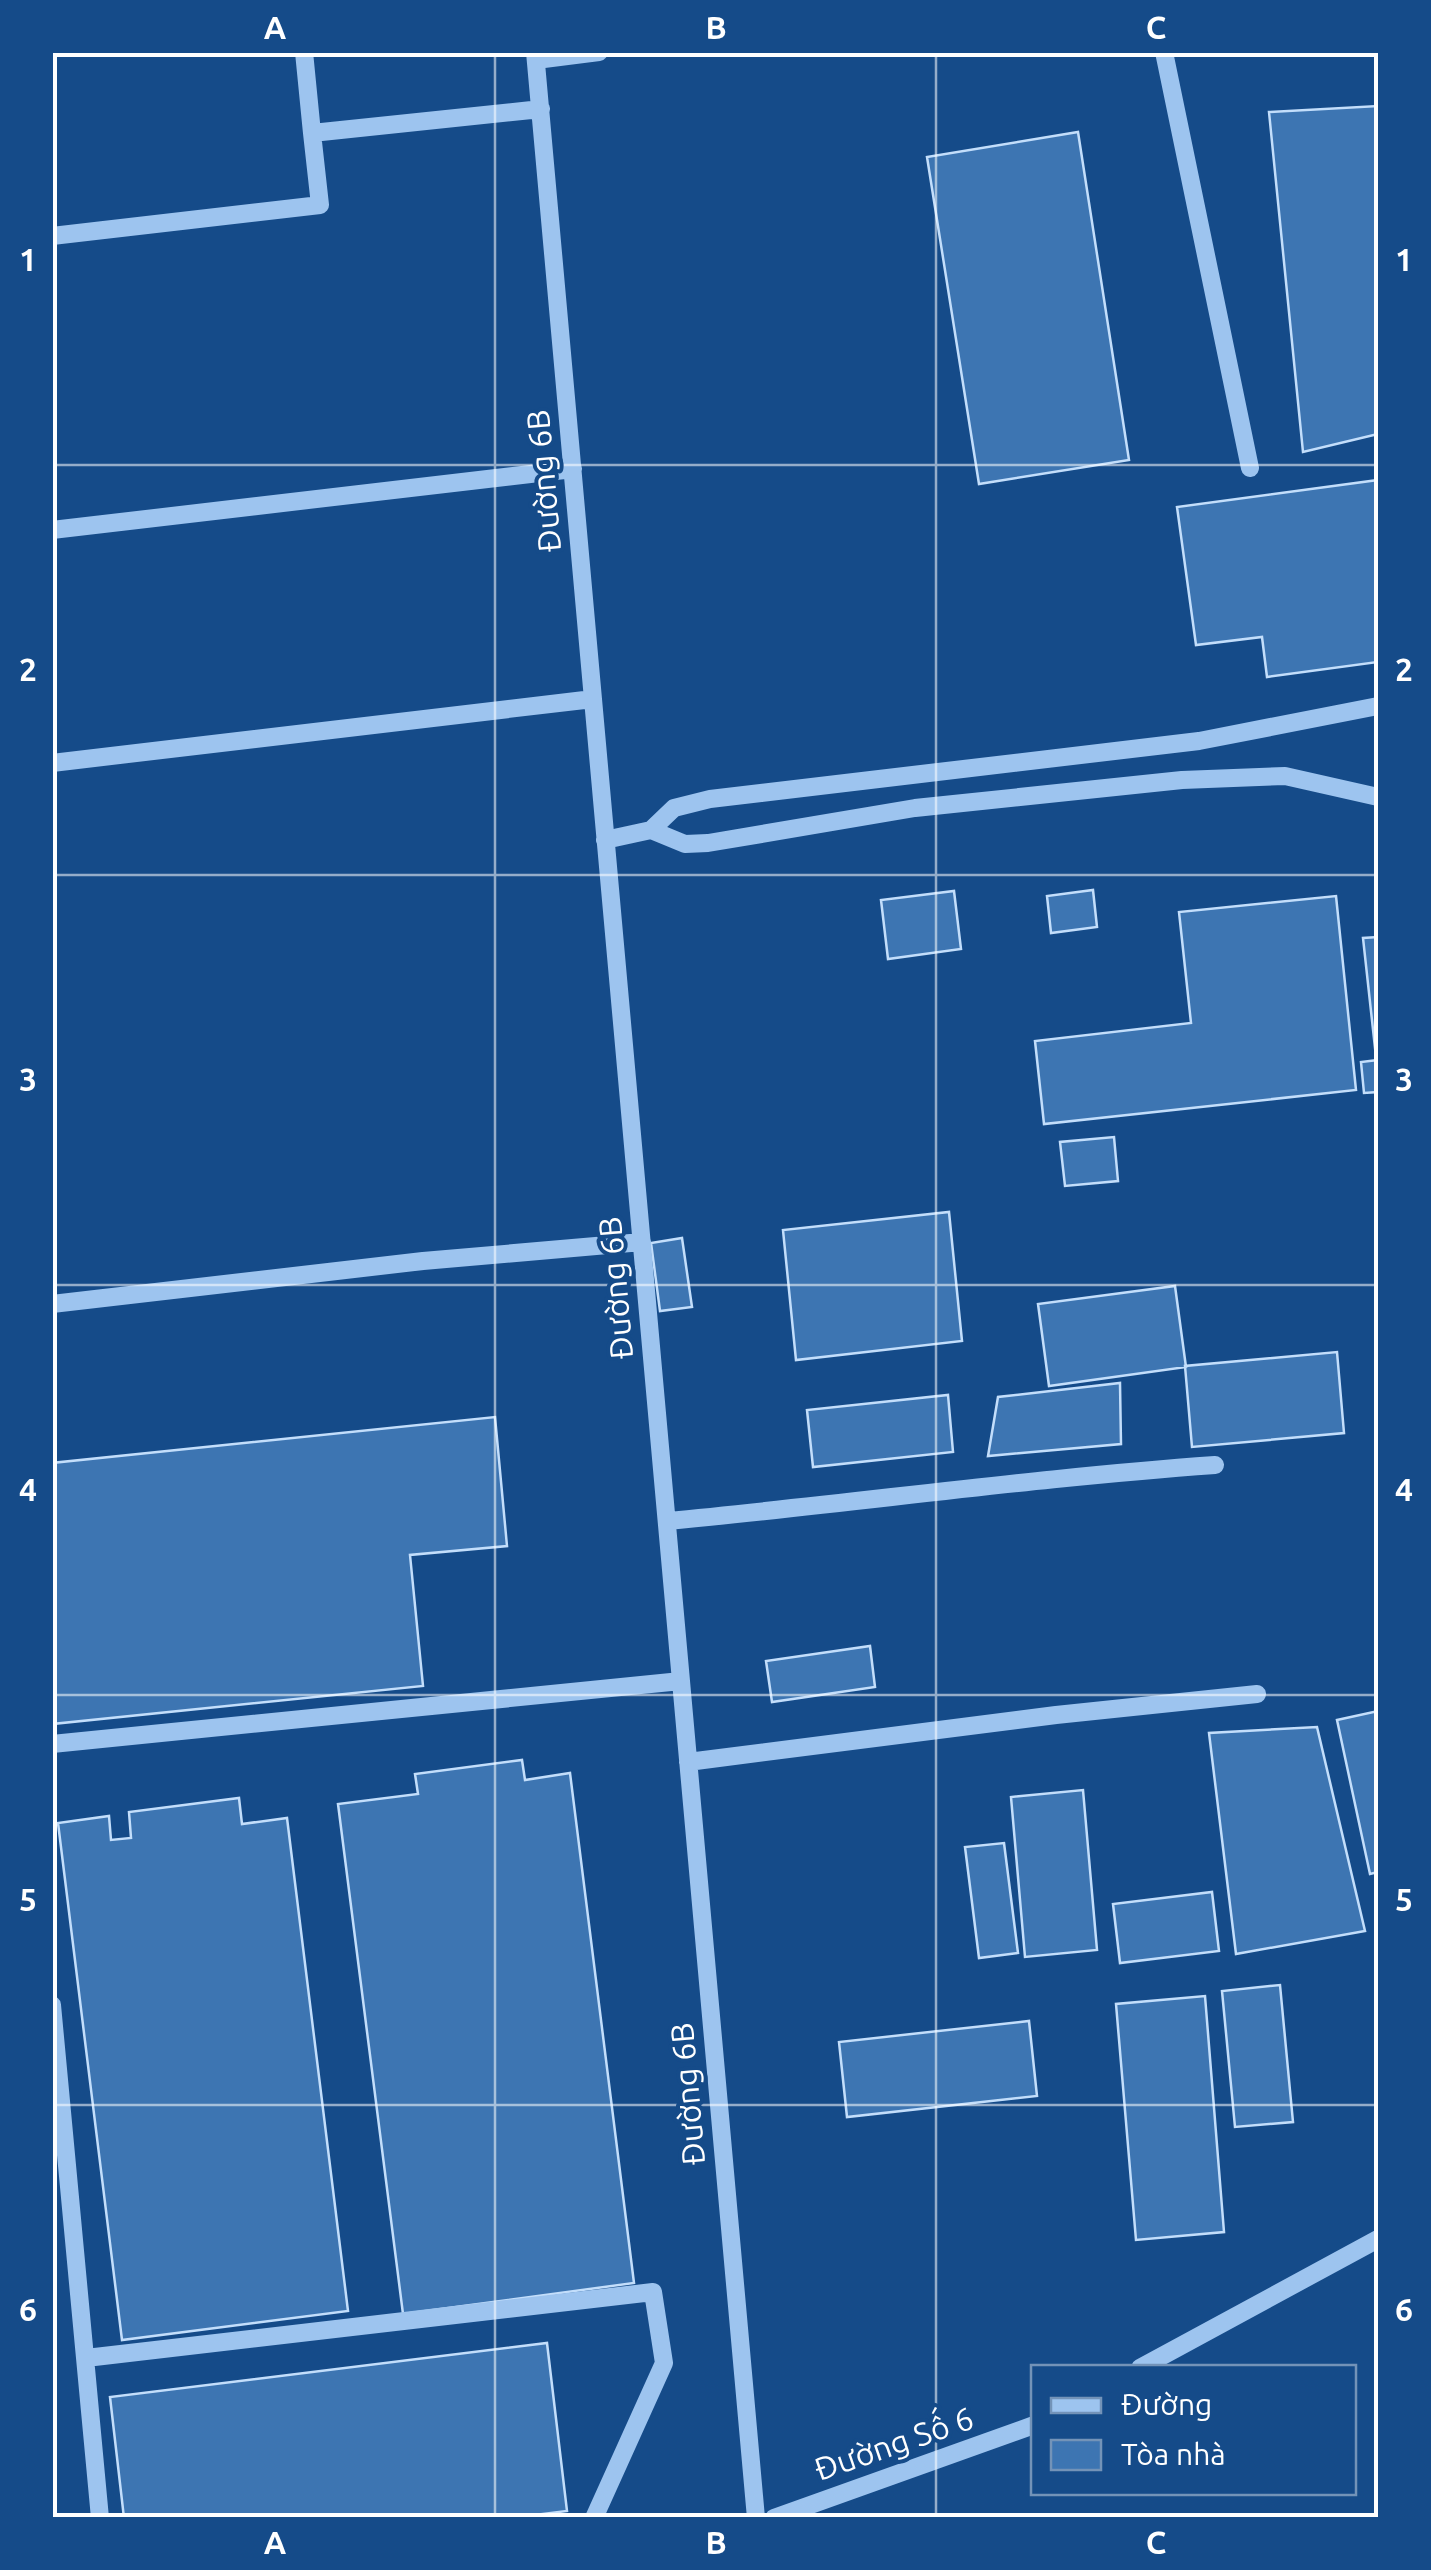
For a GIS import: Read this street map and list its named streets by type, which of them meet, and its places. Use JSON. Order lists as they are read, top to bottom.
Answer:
{
  "streets": {
    "street": ["Đường 6B", "Đường Số 6"]
  },
  "legend": ["Đường", "Tòa nhà"],
  "grid": {
    "columns": ["A", "B", "C"],
    "rows": [
      "1",
      "2",
      "3",
      "4",
      "5",
      "6"
    ]
  }
}
